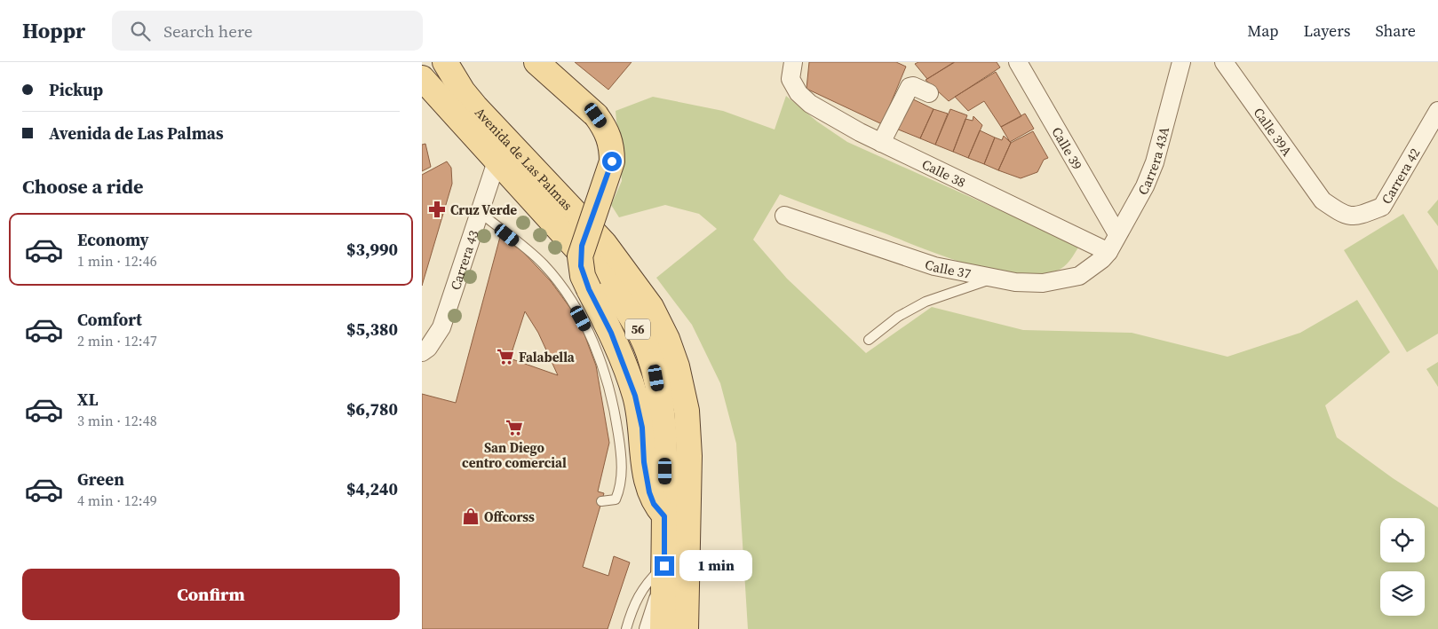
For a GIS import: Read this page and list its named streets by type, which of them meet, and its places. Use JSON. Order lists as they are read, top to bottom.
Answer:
{
  "streets": {
    "main road": ["Avenida de Las Palmas", "56"],
    "street": [
      "Calle 39A",
      "Calle 39",
      "Carrera 43A",
      "Calle 38",
      "Carrera 42",
      "Carrera 43",
      "Calle 37"
    ]
  },
  "crossings": [
    ["Calle 39A", "Carrera 42"],
    ["Calle 39", "Carrera 43A"],
    ["Avenida de Las Palmas", "Carrera 43"],
    ["Carrera 43A", "Calle 38"],
    ["Carrera 43A", "Calle 37"],
    ["Calle 38", "Calle 37"]
  ],
  "places": {
    "pharmacy": ["Cruz Verde"],
    "supermarket": ["Falabella", "San Diego centro comercial"],
    "shop": ["Offcorss"]
  },
  "page": {
    "header": "Hoppr",
    "search": "Search here",
    "nav": ["Map", "Layers", "Share"],
    "banner": ["Pickup", "Avenida de Las Palmas"],
    "heading": "Choose a ride",
    "list": [
      {
        "name": "Economy",
        "note": "1 min · 12:46",
        "value": "$3,990"
      },
      {
        "name": "Comfort",
        "note": "2 min · 12:47",
        "value": "$5,380"
      },
      {
        "name": "XL",
        "note": "3 min · 12:48",
        "value": "$6,780"
      },
      {
        "name": "Green",
        "note": "4 min · 12:49",
        "value": "$4,240"
      }
    ],
    "bubble": "1 min",
    "buttons": "Confirm"
  }
}
